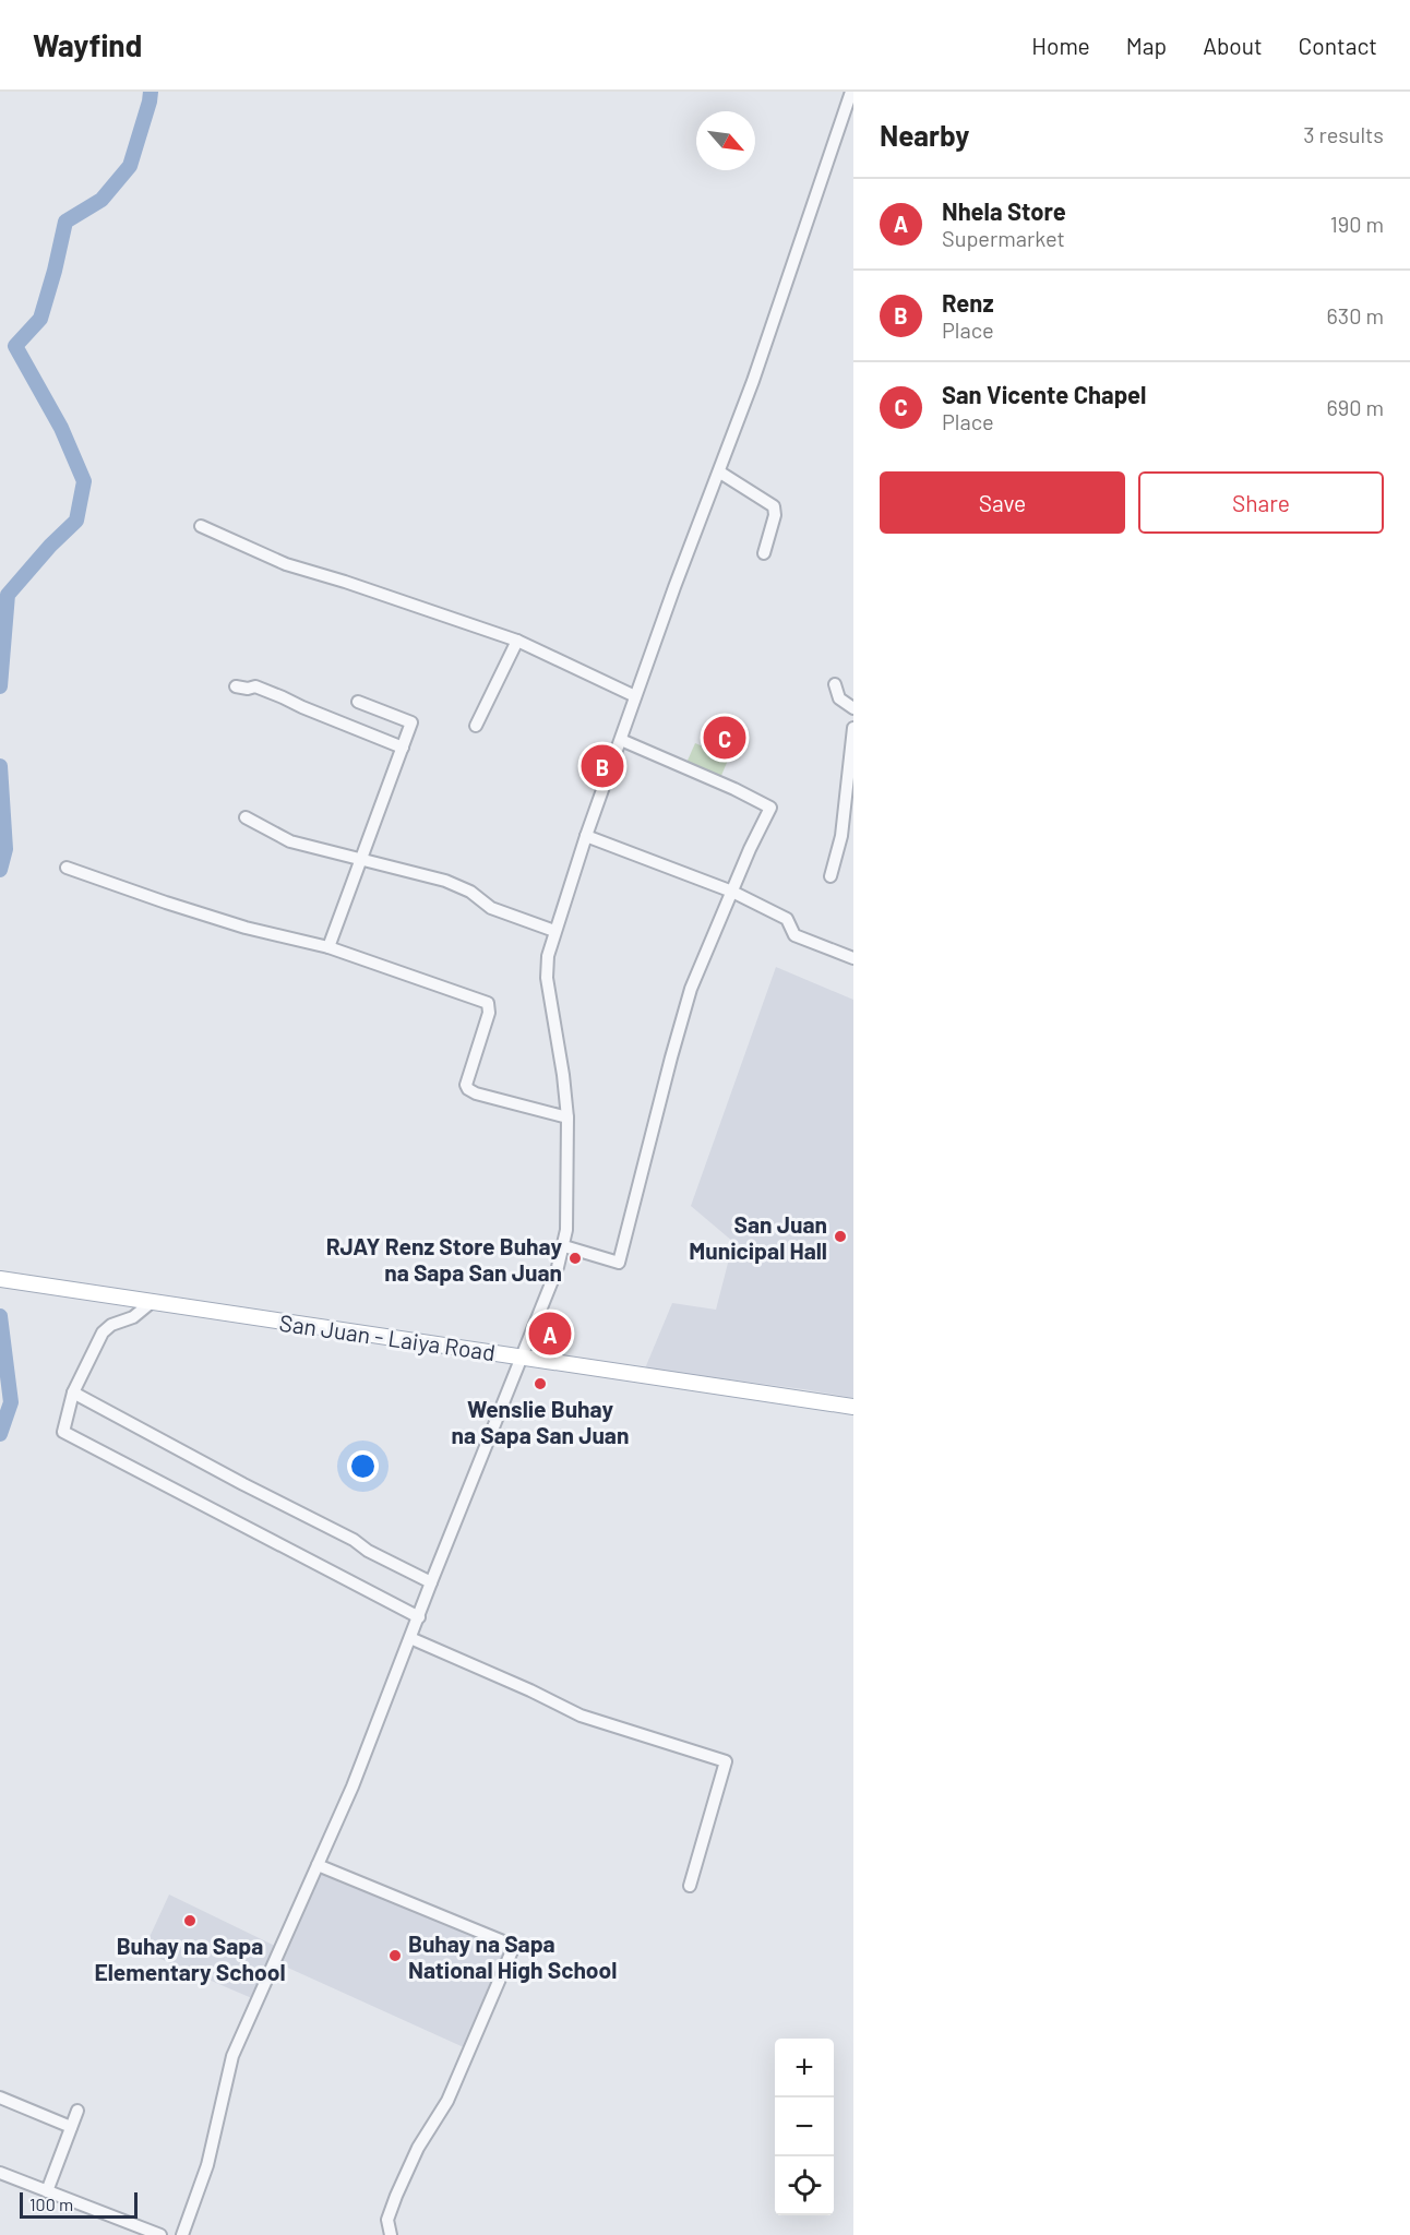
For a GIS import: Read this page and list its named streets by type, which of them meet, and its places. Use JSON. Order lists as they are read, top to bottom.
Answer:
{
  "streets": {
    "main road": ["San Juan - Laiya Road"]
  },
  "places": [
    "San Juan Municipal Hall",
    "RJAY Renz Store Buhay na Sapa San Juan",
    "Wenslie Buhay na Sapa San Juan",
    "Buhay na Sapa Elementary School",
    "Buhay na Sapa National High School"
  ],
  "scale_bar": "100 m",
  "north": "bottom right",
  "page": {
    "header": "Wayfind",
    "nav": [
      "Home",
      "Map",
      "About",
      "Contact"
    ],
    "heading": ["Nearby", "3 results"],
    "list": [
      {
        "mark": "A",
        "name": "Nhela Store",
        "note": "Supermarket",
        "value": "190 m"
      },
      {
        "mark": "B",
        "name": "Renz",
        "note": "Place",
        "value": "630 m"
      },
      {
        "mark": "C",
        "name": "San Vicente Chapel",
        "note": "Place",
        "value": "690 m"
      }
    ],
    "buttons": ["Save", "Share"],
    "pins": ["C", "B", "A"],
    "map_buttons": ["+", "−"],
    "scale": "100 m"
  }
}
